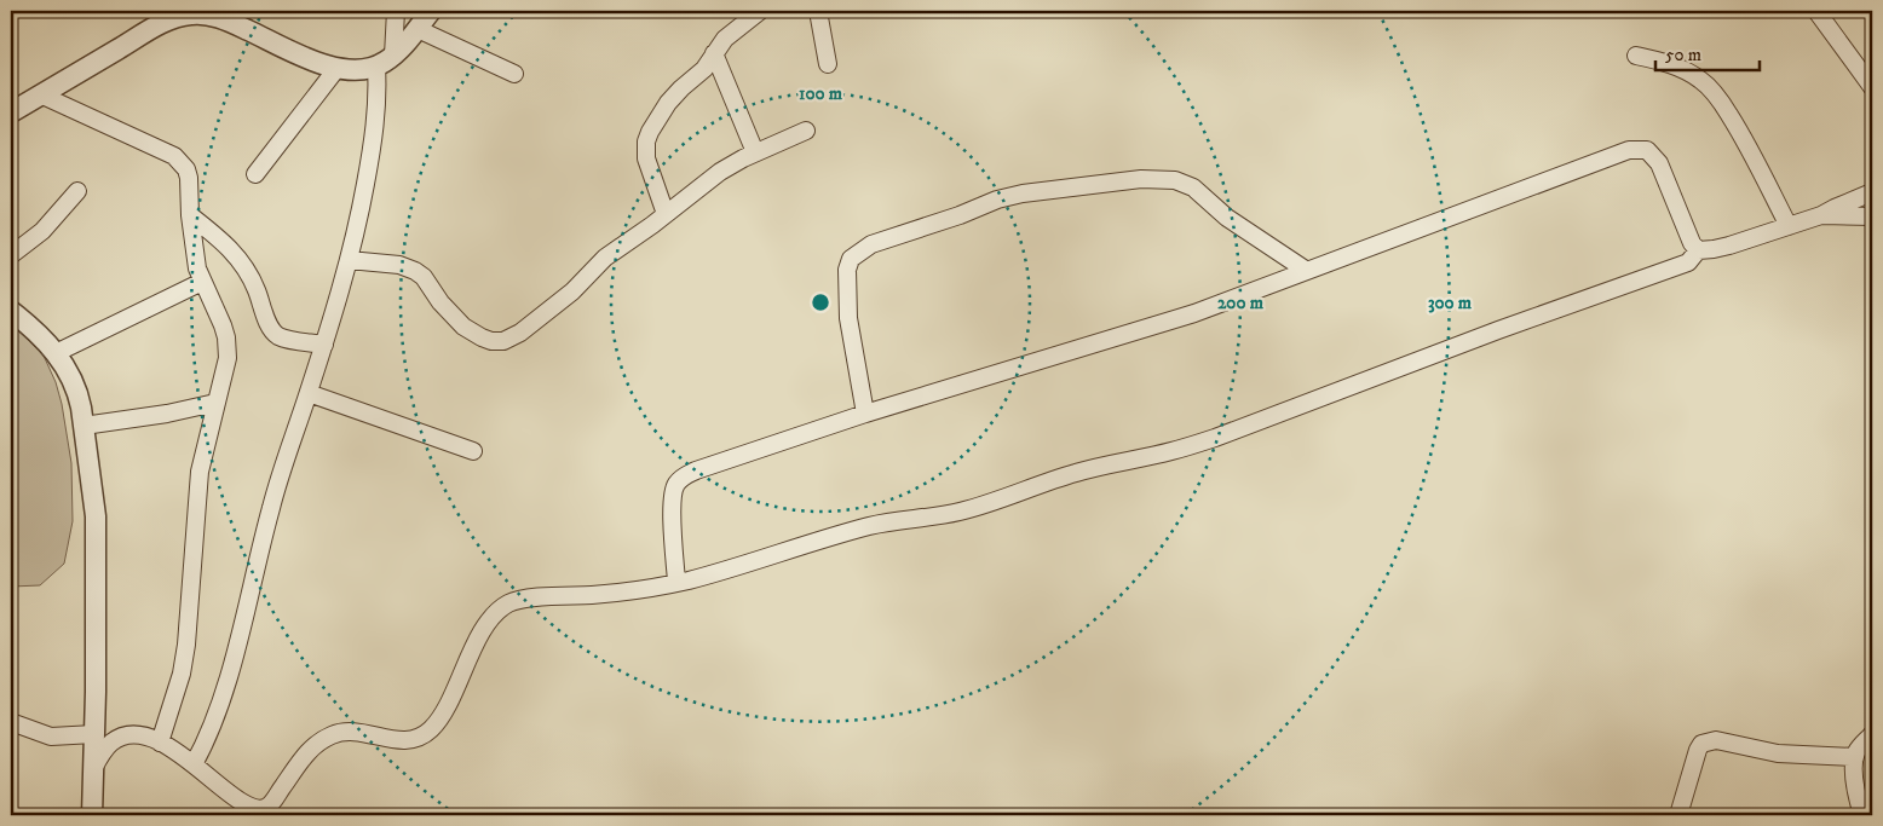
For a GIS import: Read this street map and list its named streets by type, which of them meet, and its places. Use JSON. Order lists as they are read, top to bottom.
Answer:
{
  "scale_bar": "50 m",
  "rings": ["100 m", "200 m", "300 m"]
}
